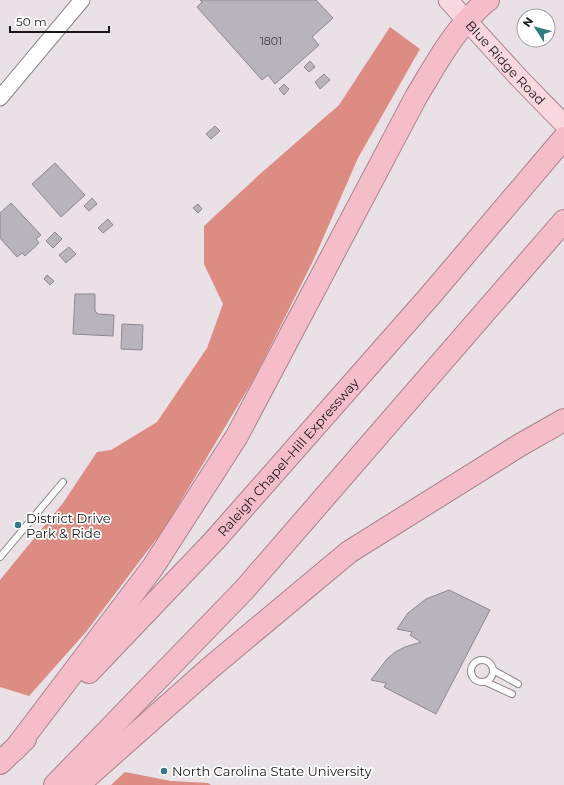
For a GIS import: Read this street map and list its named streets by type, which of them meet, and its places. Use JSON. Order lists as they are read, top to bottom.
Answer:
{
  "streets": {
    "highway": ["Raleigh Chapel–Hill Expressway"],
    "main road": ["Blue Ridge Road"]
  },
  "places": ["District Drive Park & Ride", "North Carolina State University"],
  "house_numbers": ["1801"],
  "scale_bar": "50 m",
  "north": "top left"
}
